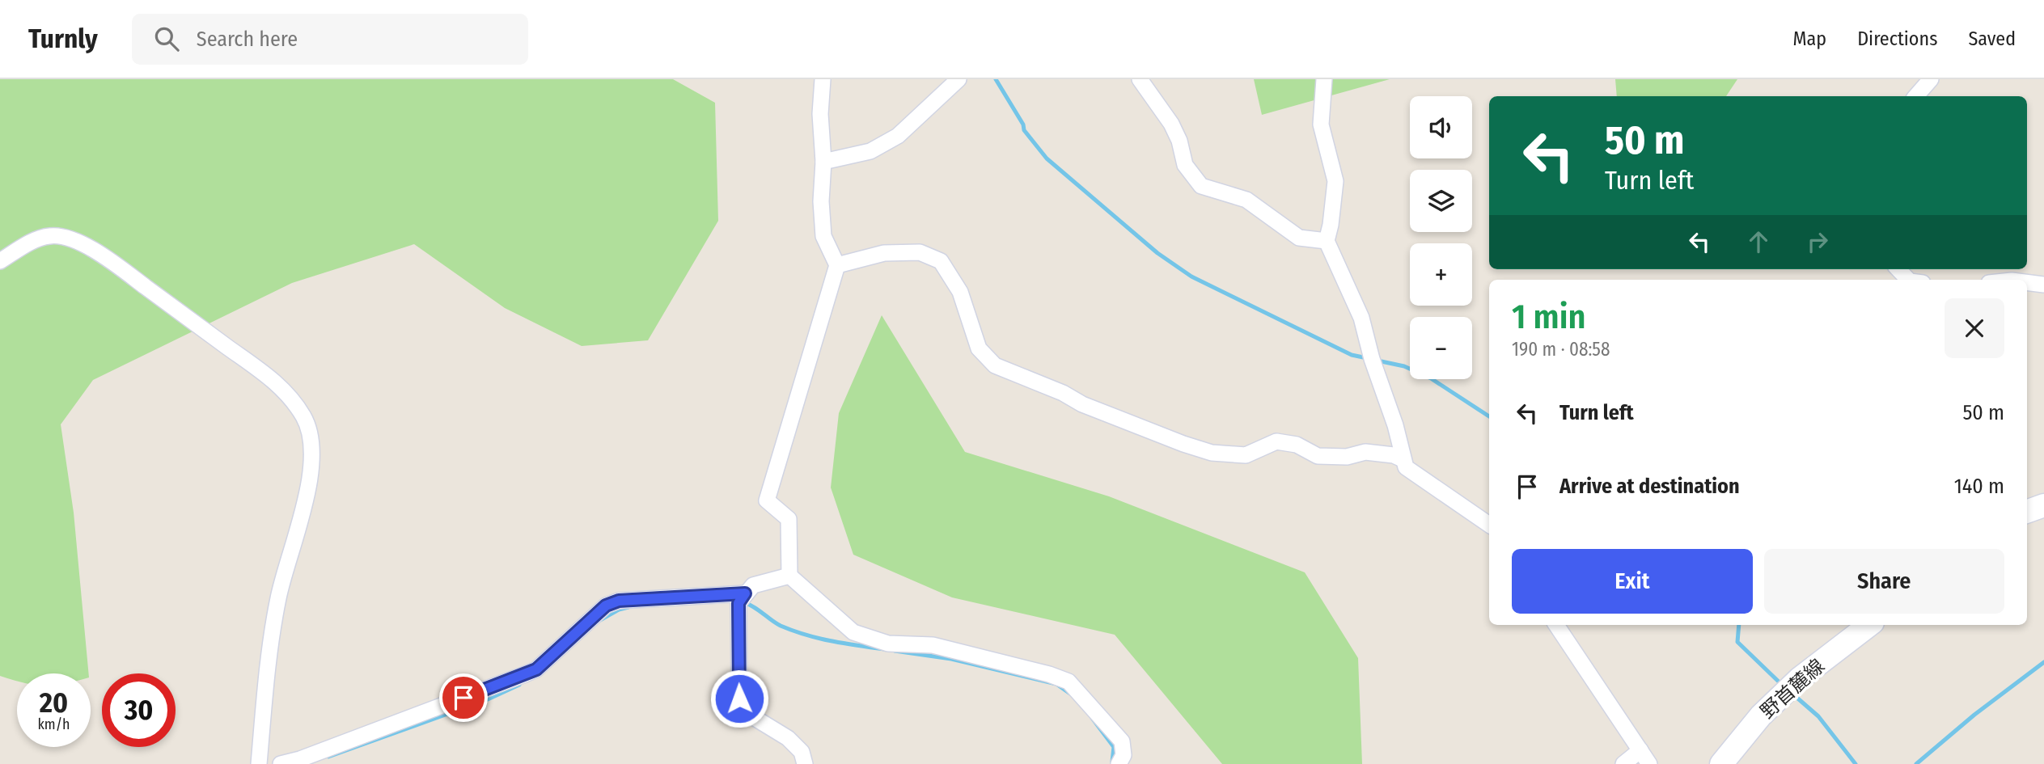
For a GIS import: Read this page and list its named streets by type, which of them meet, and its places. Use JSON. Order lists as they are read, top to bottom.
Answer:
{
  "streets": {
    "main road": ["野首麓線"]
  },
  "page": {
    "header": "Turnly",
    "search": "Search here",
    "nav": ["Map", "Directions", "Saved"],
    "map_buttons": ["+", "−"],
    "turn": ["50 m", "Turn left"],
    "heading": ["1 min", "190 m · 08:58"],
    "list": [
      {
        "name": "Turn left",
        "value": "50 m"
      },
      {
        "name": "Arrive at destination",
        "value": "140 m"
      }
    ],
    "buttons": ["Exit", "Share"],
    "speed": "20 km/h",
    "limit": "30"
  }
}
